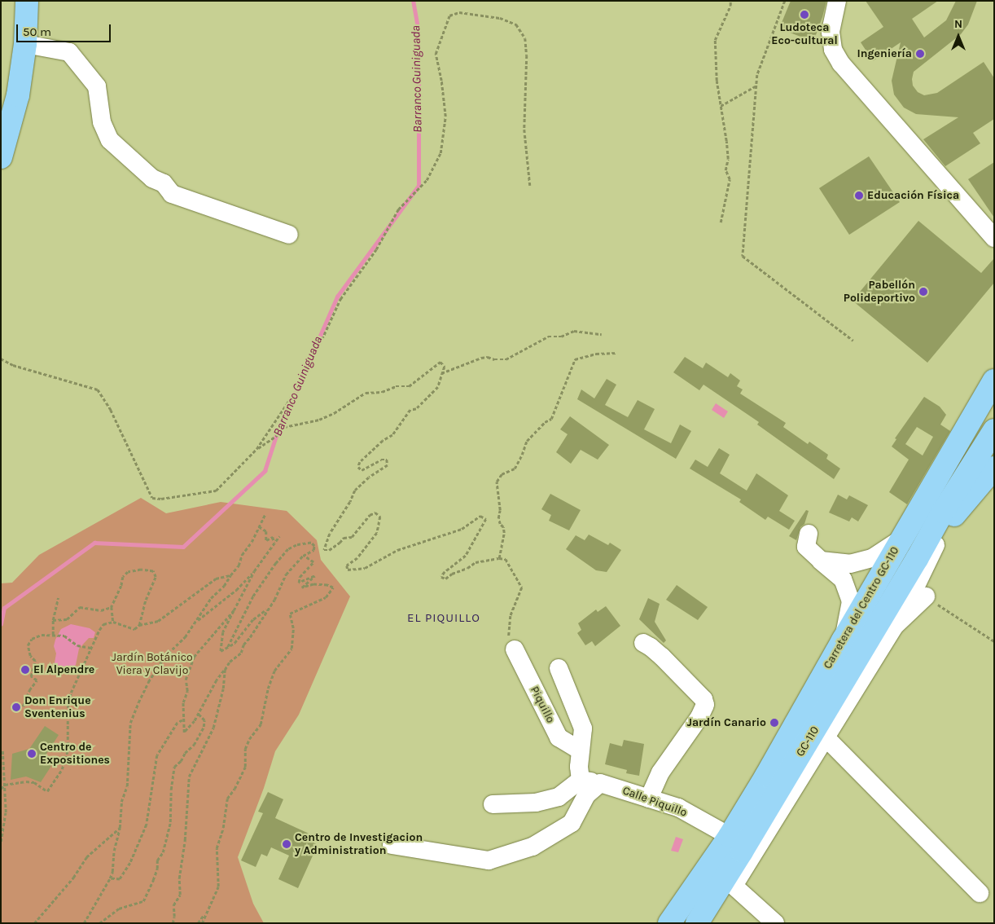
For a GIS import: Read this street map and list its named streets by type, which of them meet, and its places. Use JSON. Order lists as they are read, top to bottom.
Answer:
{
  "streets": {
    "main road": ["Carretera del Centro GC-110", "GC-110"],
    "street": ["Piquillo", "Calle Piquillo"]
  },
  "crossings": [
    ["Carretera del Centro GC-110", "GC-110"],
    ["Carretera del Centro GC-110", "Calle Piquillo"],
    ["GC-110", "Calle Piquillo"]
  ],
  "districts": ["EL PIQUILLO"],
  "water": ["Barranco Guiniguada"],
  "parks": ["Jardín Botánico Viera y Clavijo"],
  "places": [
    "Ludoteca Eco-cultural",
    "Ingeniería",
    "Educación Física",
    "Pabellón Polideportivo",
    "El Alpendre",
    "Don Enrique Sventenius",
    "Jardín Canario",
    "Centro de Expositiones",
    "Centro de Investigacion y Administration"
  ],
  "scale_bar": "50 m",
  "north": "top"
}
